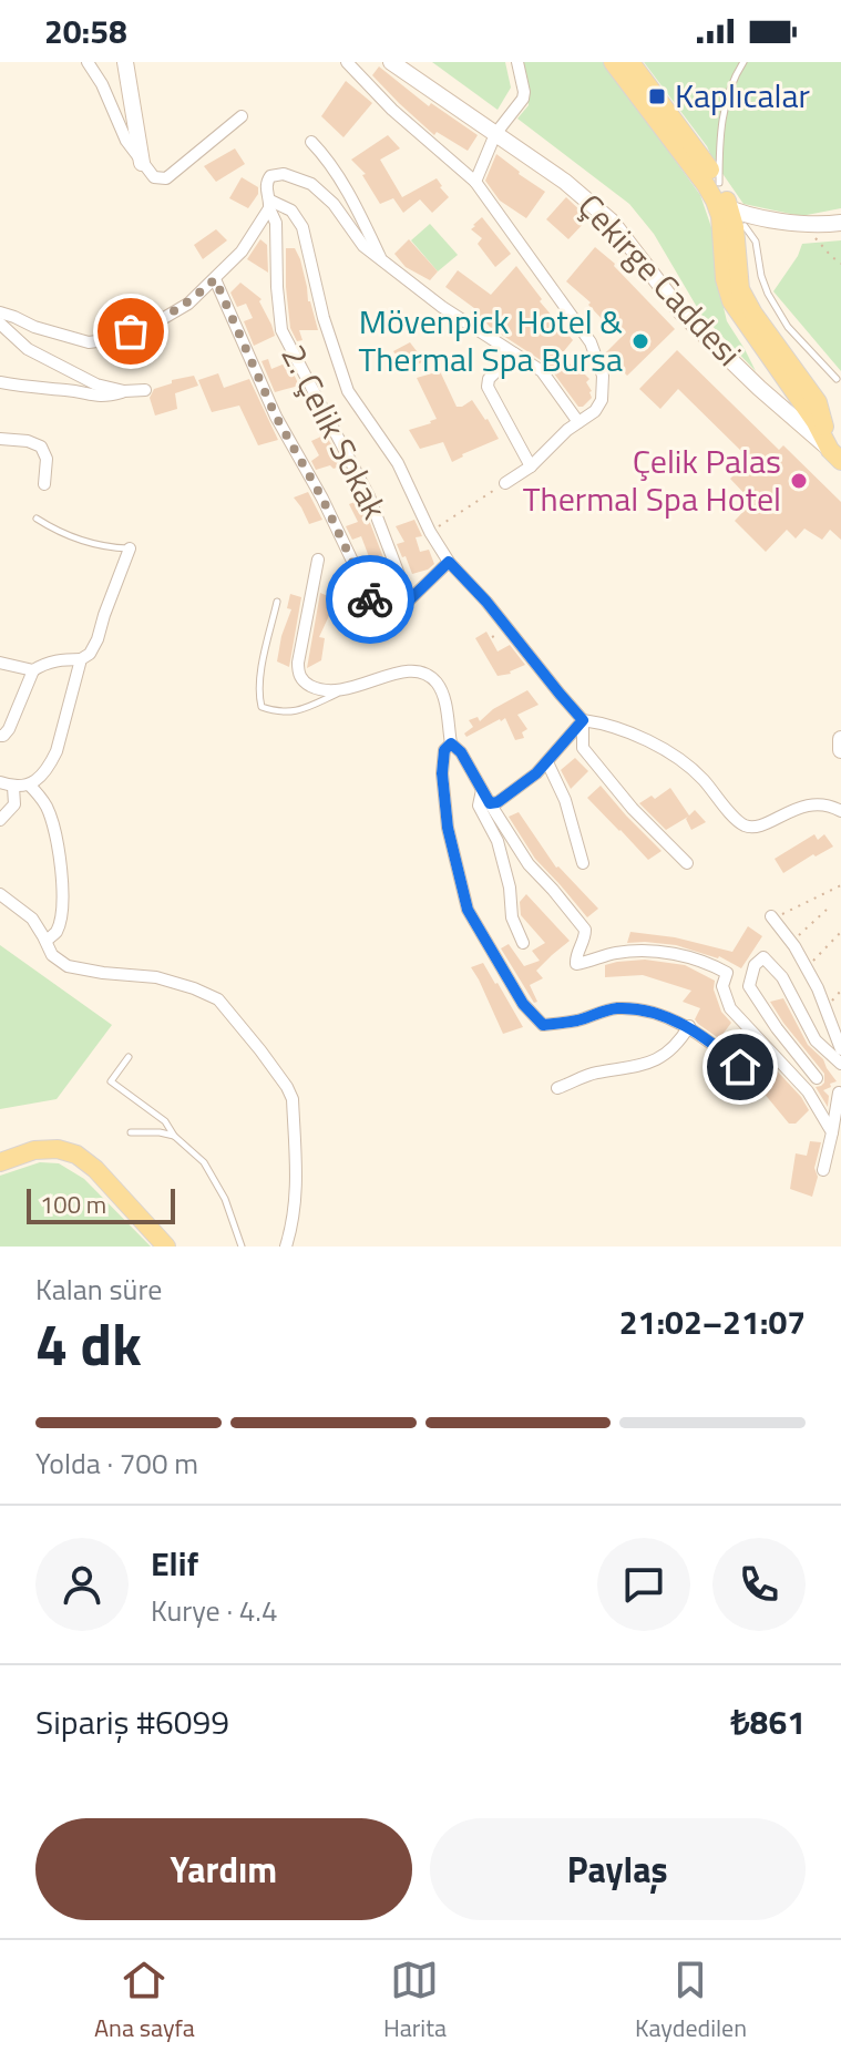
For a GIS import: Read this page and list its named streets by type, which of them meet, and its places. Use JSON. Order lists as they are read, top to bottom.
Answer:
{
  "streets": {
    "main road": ["Çekirge Caddesi"],
    "street": ["2. Çelik Sokak"]
  },
  "places": {
    "transit": ["Kaplıcalar"],
    "other": ["Mövenpick Hotel & Thermal Spa Bursa", "Çelik Palas Thermal Spa Hotel"]
  },
  "scale_bar": "100 m",
  "page": {
    "status": "20:58",
    "scale": "100 m",
    "heading": ["4 dk", "Kalan süre", "21:02–21:07"],
    "panel": [
      "Elif",
      "Kurye · 4.4",
      "Sipariş #6099",
      "₺861"
    ],
    "bar": "Yolda · 700 m",
    "buttons": ["Yardım", "Paylaş"],
    "tabs": ["Ana sayfa", "Harita", "Kaydedilen"]
  }
}
